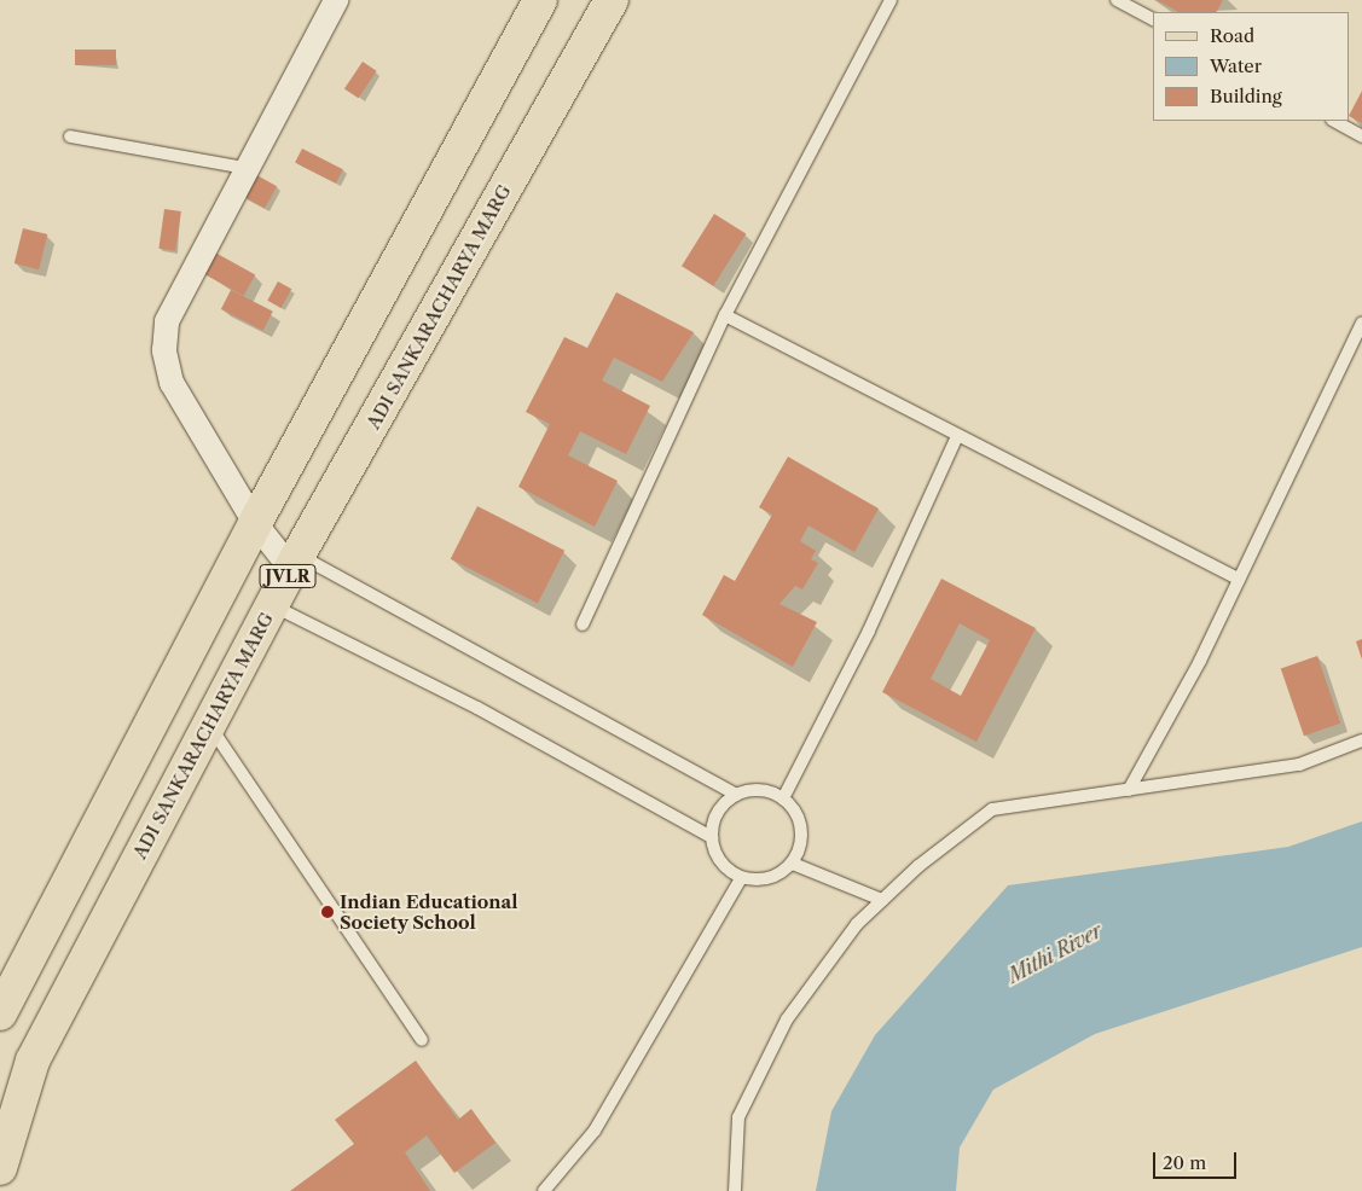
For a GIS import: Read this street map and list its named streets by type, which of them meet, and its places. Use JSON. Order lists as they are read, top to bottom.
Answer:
{
  "streets": {
    "main road": ["ADI SANKARACHARYA MARG", "JVLR"]
  },
  "water": ["Mithi River"],
  "places": ["Indian Educational Society School"],
  "legend": ["Road", "Water", "Building"],
  "scale_bar": "20 m"
}
